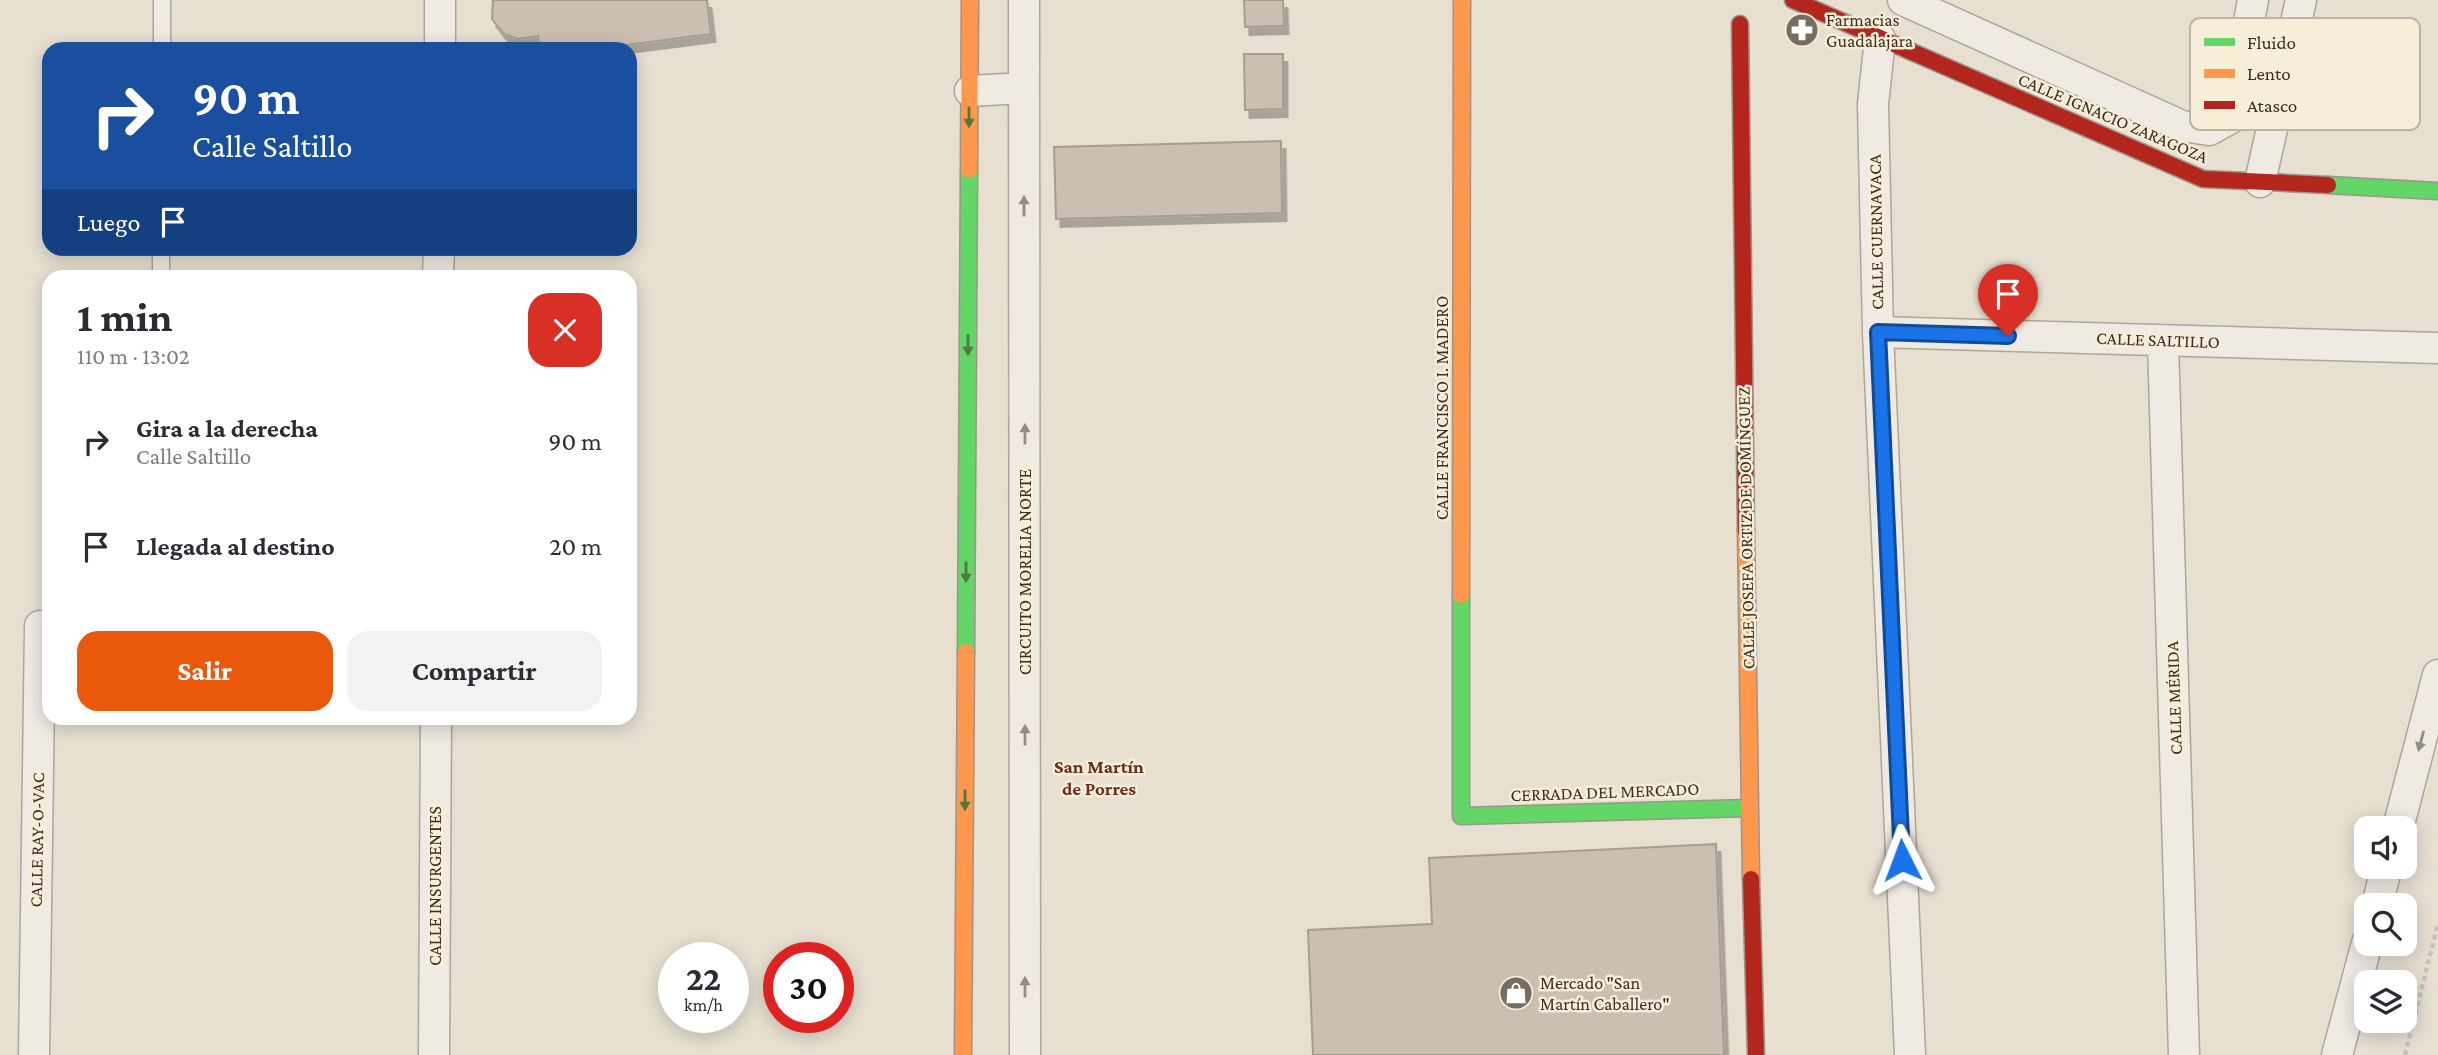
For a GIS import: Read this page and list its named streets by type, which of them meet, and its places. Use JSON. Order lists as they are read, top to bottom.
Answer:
{
  "streets": {
    "street": [
      "CALLE IGNACIO ZARAGOZA",
      "CALLE CUERNAVACA",
      "CALLE SALTILLO",
      "CALLE FRANCISCO I. MADERO",
      "CALLE JOSEFA ORTIZ DE DOMÍNGUEZ",
      "CIRCUITO MORELIA NORTE",
      "CALLE MÉRIDA",
      "CERRADA DEL MERCADO",
      "CALLE RAY-O-VAC",
      "CALLE INSURGENTES"
    ]
  },
  "crossings": [
    ["CALLE IGNACIO ZARAGOZA", "CALLE CUERNAVACA"],
    ["CALLE CUERNAVACA", "CALLE SALTILLO"],
    ["CALLE SALTILLO", "CALLE MÉRIDA"],
    ["CALLE FRANCISCO I. MADERO", "CERRADA DEL MERCADO"],
    ["CALLE JOSEFA ORTIZ DE DOMÍNGUEZ", "CERRADA DEL MERCADO"]
  ],
  "districts": ["San Martín de Porres"],
  "places": {
    "pharmacy": ["Farmacias Guadalajara"],
    "shop": ["Mercado \"San Martín Caballero\""]
  },
  "legend": ["Fluido", "Lento", "Atasco"],
  "page": {
    "turn": ["90 m", "Calle Saltillo"],
    "then": "Luego",
    "heading": ["1 min", "110 m · 13:02"],
    "list": [
      {
        "name": "Gira a la derecha",
        "note": "Calle Saltillo",
        "value": "90 m"
      },
      {
        "name": "Llegada al destino",
        "value": "20 m"
      }
    ],
    "buttons": ["Salir", "Compartir"],
    "speed": "22 km/h",
    "limit": "30"
  }
}
